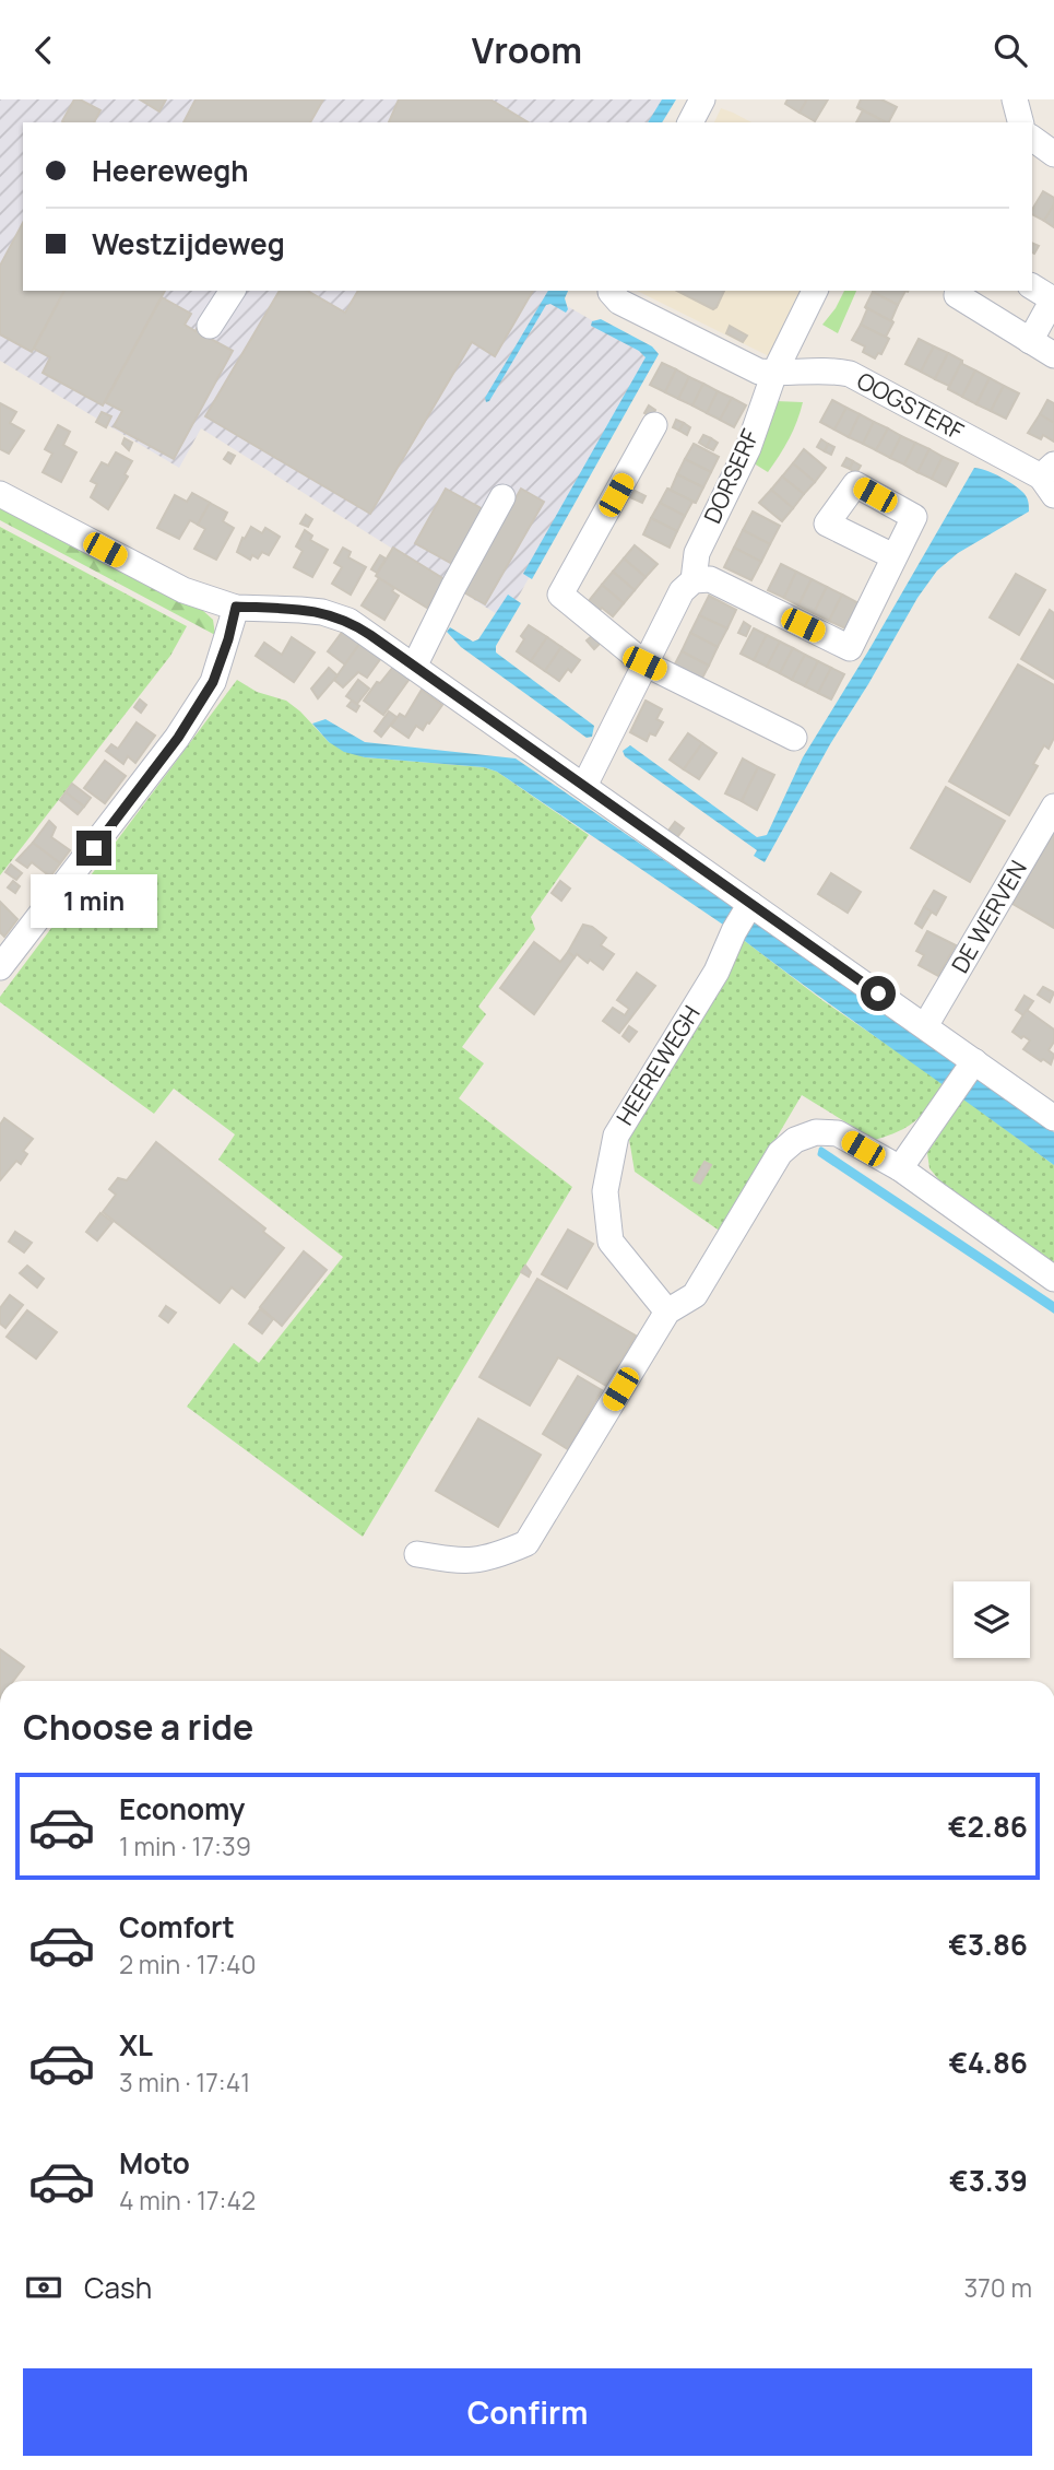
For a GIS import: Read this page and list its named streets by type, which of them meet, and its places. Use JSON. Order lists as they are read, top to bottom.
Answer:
{
  "streets": {
    "street": [
      "OOGSTERF",
      "DORSERF",
      "DE WERVEN",
      "HEEREWEGH"
    ]
  },
  "crossings": [
    ["OOGSTERF", "DORSERF"]
  ],
  "page": {
    "header": "Vroom",
    "banner": ["Heerewegh", "Westzijdeweg"],
    "bubble": "1 min",
    "heading": "Choose a ride",
    "list": [
      {
        "name": "Economy",
        "note": "1 min · 17:39",
        "value": "€2.86"
      },
      {
        "name": "Comfort",
        "note": "2 min · 17:40",
        "value": "€3.86"
      },
      {
        "name": "XL",
        "note": "3 min · 17:41",
        "value": "€4.86"
      },
      {
        "name": "Moto",
        "note": "4 min · 17:42",
        "value": "€3.39"
      }
    ],
    "pay": ["Cash", "370 m"],
    "buttons": "Confirm"
  }
}
